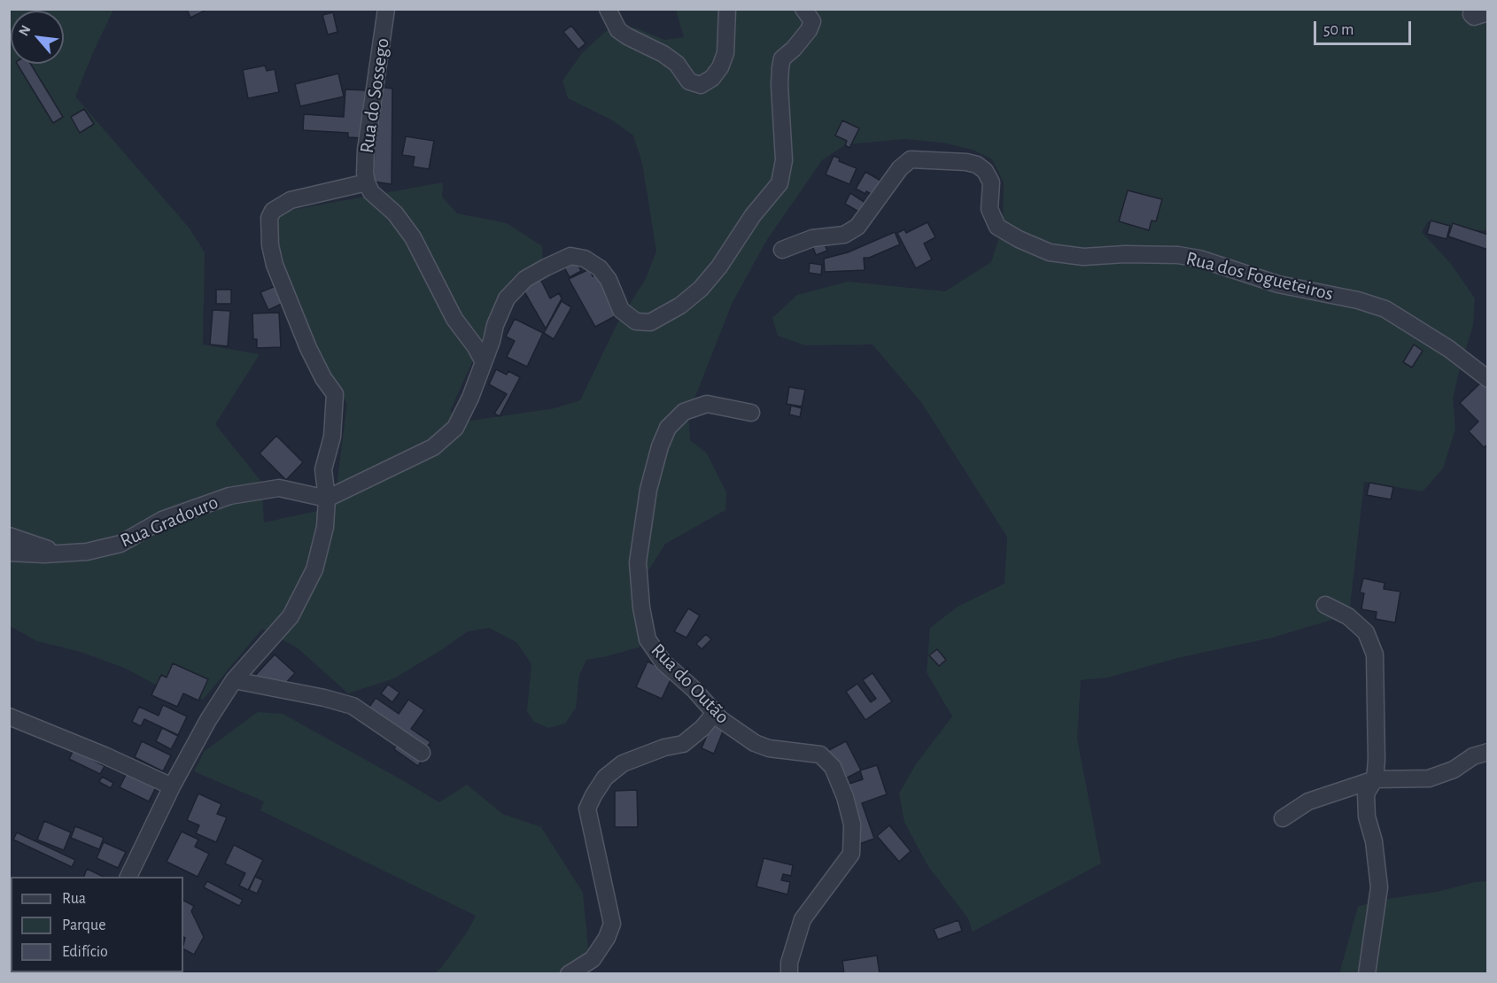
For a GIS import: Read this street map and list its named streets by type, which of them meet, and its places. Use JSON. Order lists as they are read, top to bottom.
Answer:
{
  "streets": {
    "street": [
      "Rua do Sossego",
      "Rua dos Fogueteiros",
      "Rua Gradouro",
      "Rua do Outão"
    ]
  },
  "legend": ["Rua", "Parque", "Edifício"],
  "scale_bar": "50 m",
  "north": "top left"
}
